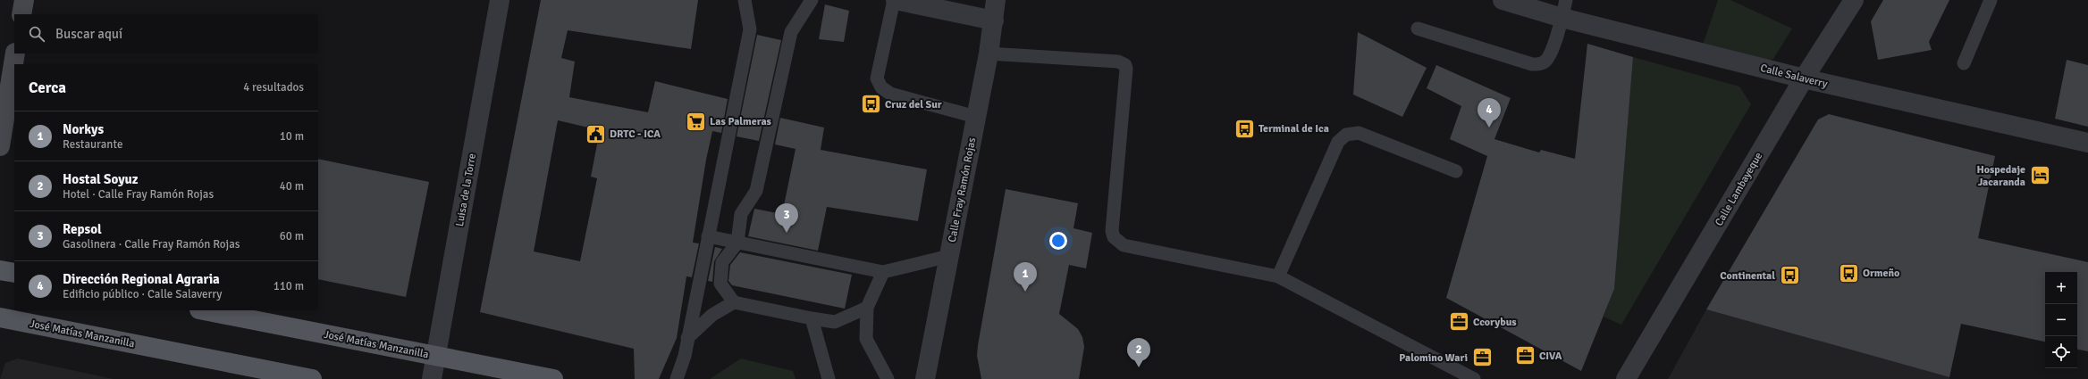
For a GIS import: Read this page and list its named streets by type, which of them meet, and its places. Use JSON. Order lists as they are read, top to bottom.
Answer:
{
  "streets": {
    "main road": ["José Matías Manzanilla"],
    "street": [
      "Calle Salaverry",
      "Calle Lambayeque",
      "Luisa de la Torre",
      "Calle Fray Ramón Rojas"
    ]
  },
  "crossings": [
    ["Calle Salaverry", "Calle Lambayeque"],
    ["Luisa de la Torre", "José Matías Manzanilla"]
  ],
  "places": {
    "bus stop": [
      "Cruz del Sur",
      "Terminal de Ica",
      "Ormeño",
      "Continental"
    ],
    "supermarket": ["Las Palmeras"],
    "public building": ["DRTC - ICA"],
    "hotel": ["Hospedaje Jacaranda"],
    "office": ["Ccorybus", "CIVA", "Palomino Wari"]
  },
  "page": {
    "search": "Buscar aquí",
    "heading": ["Cerca", "4 resultados"],
    "pins": [
      "4",
      "3",
      "1",
      "2"
    ],
    "list": [
      {
        "mark": "1",
        "name": "Norkys",
        "note": "Restaurante",
        "value": "10 m"
      },
      {
        "mark": "2",
        "name": "Hostal Soyuz",
        "note": "Hotel · Calle Fray Ramón Rojas",
        "value": "40 m"
      },
      {
        "mark": "3",
        "name": "Repsol",
        "note": "Gasolinera · Calle Fray Ramón Rojas",
        "value": "60 m"
      },
      {
        "mark": "4",
        "name": "Dirección Regional Agraria",
        "note": "Edificio público · Calle Salaverry",
        "value": "110 m"
      }
    ],
    "map_buttons": ["+", "−"]
  }
}
